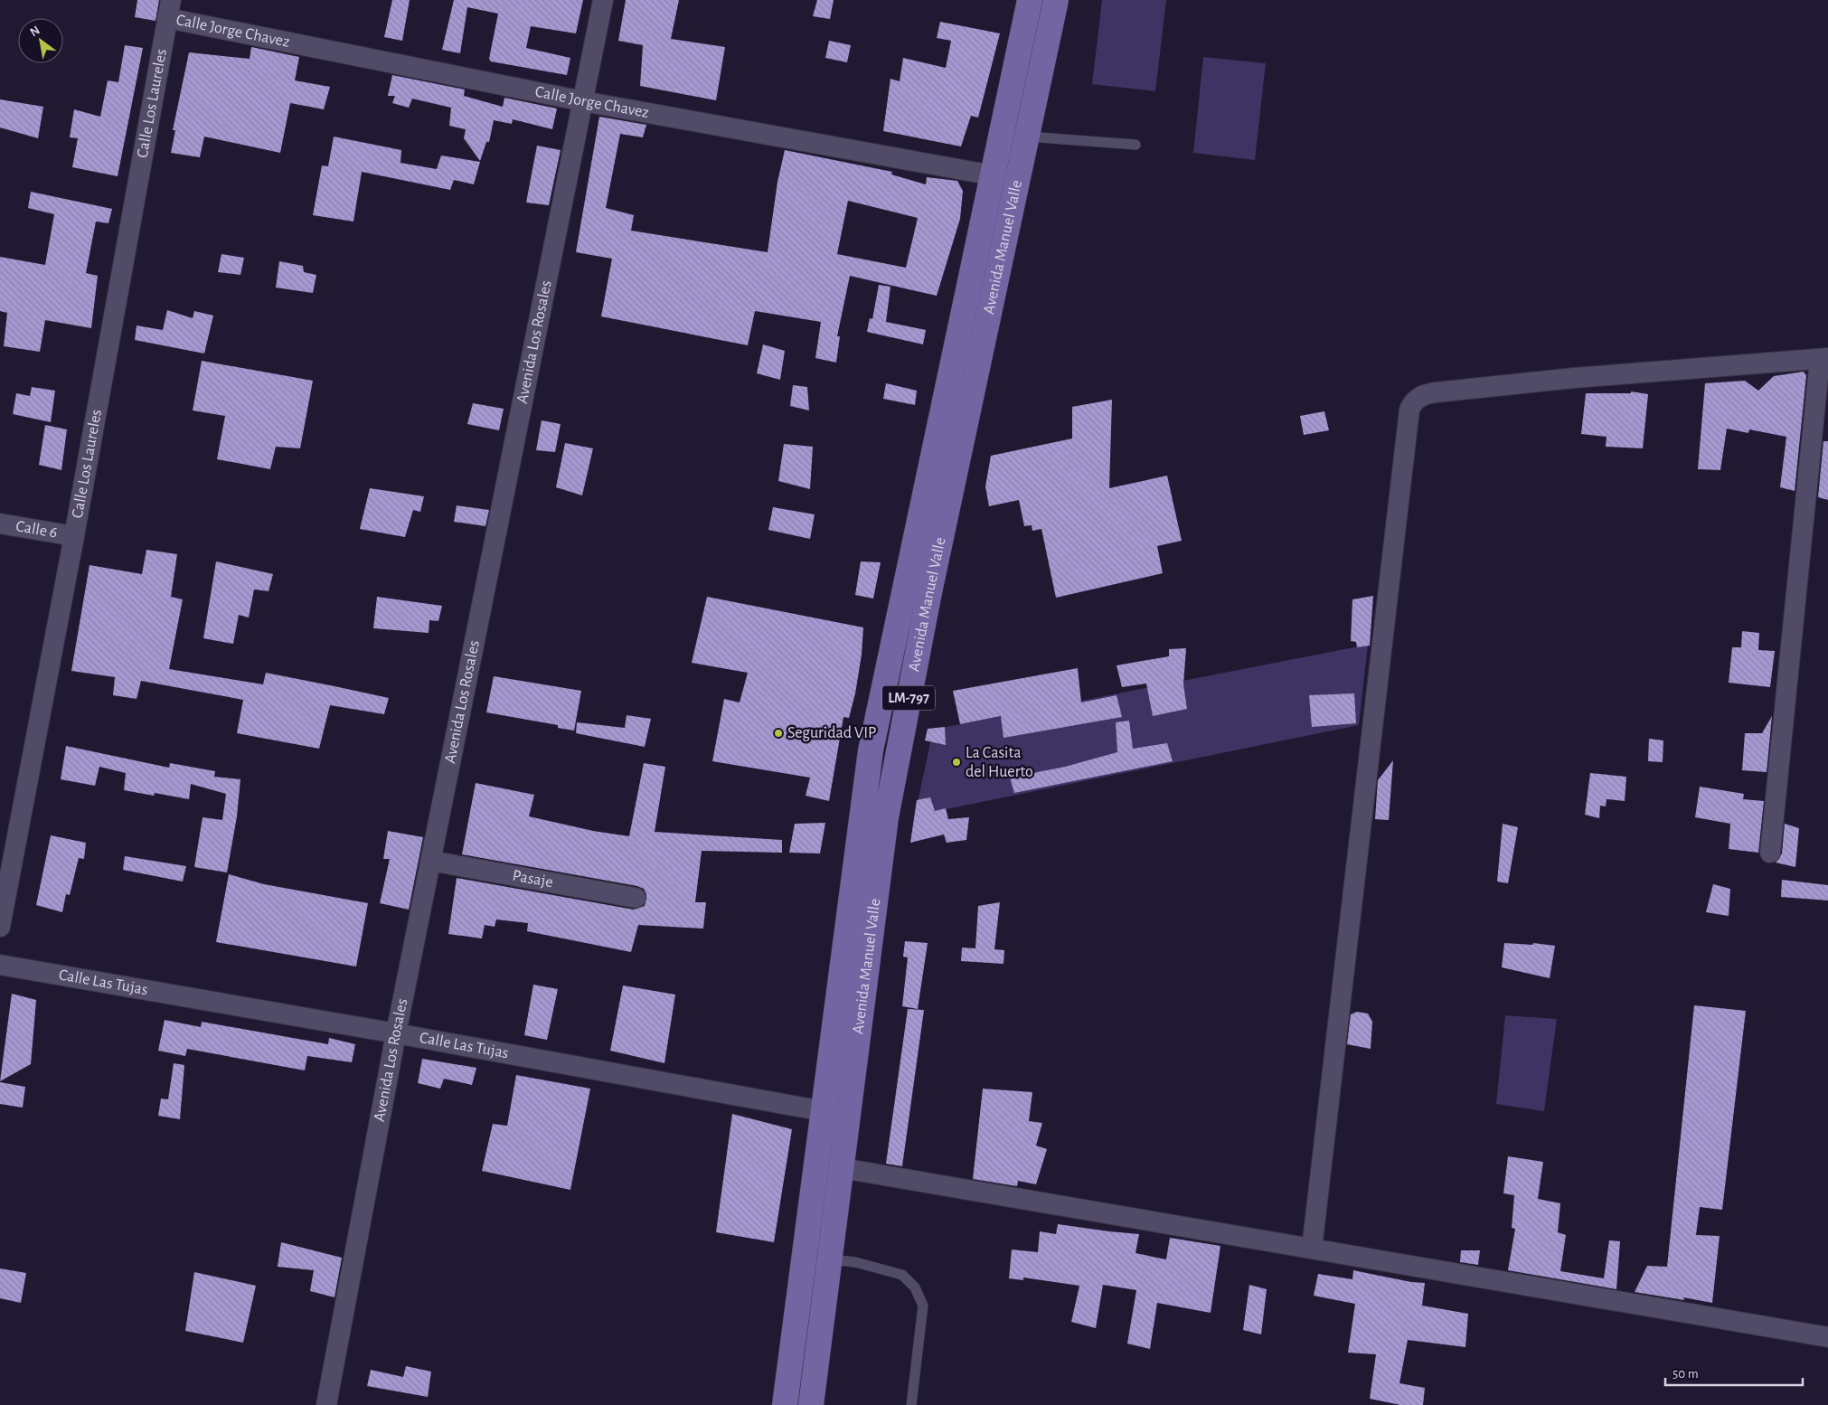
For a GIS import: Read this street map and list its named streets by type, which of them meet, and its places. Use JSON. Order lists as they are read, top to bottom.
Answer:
{
  "streets": {
    "main road": ["Avenida Manuel Valle", "LM-797"],
    "street": [
      "Calle Jorge Chavez",
      "Calle Los Laureles",
      "Avenida Los Rosales",
      "Calle 6",
      "Pasaje",
      "Calle Las Tujas"
    ]
  },
  "crossings": [
    ["Calle Jorge Chavez", "Calle Los Laureles"],
    ["Calle Jorge Chavez", "Avenida Manuel Valle"],
    ["Calle Jorge Chavez", "Avenida Los Rosales"],
    ["Calle Los Laureles", "Calle 6"],
    ["Avenida Manuel Valle", "Calle Las Tujas"],
    ["Avenida Los Rosales", "Pasaje"],
    ["Avenida Los Rosales", "Calle Las Tujas"]
  ],
  "places": ["Seguridad VIP", "La Casita del Huerto"],
  "scale_bar": "50 m",
  "north": "top left"
}
